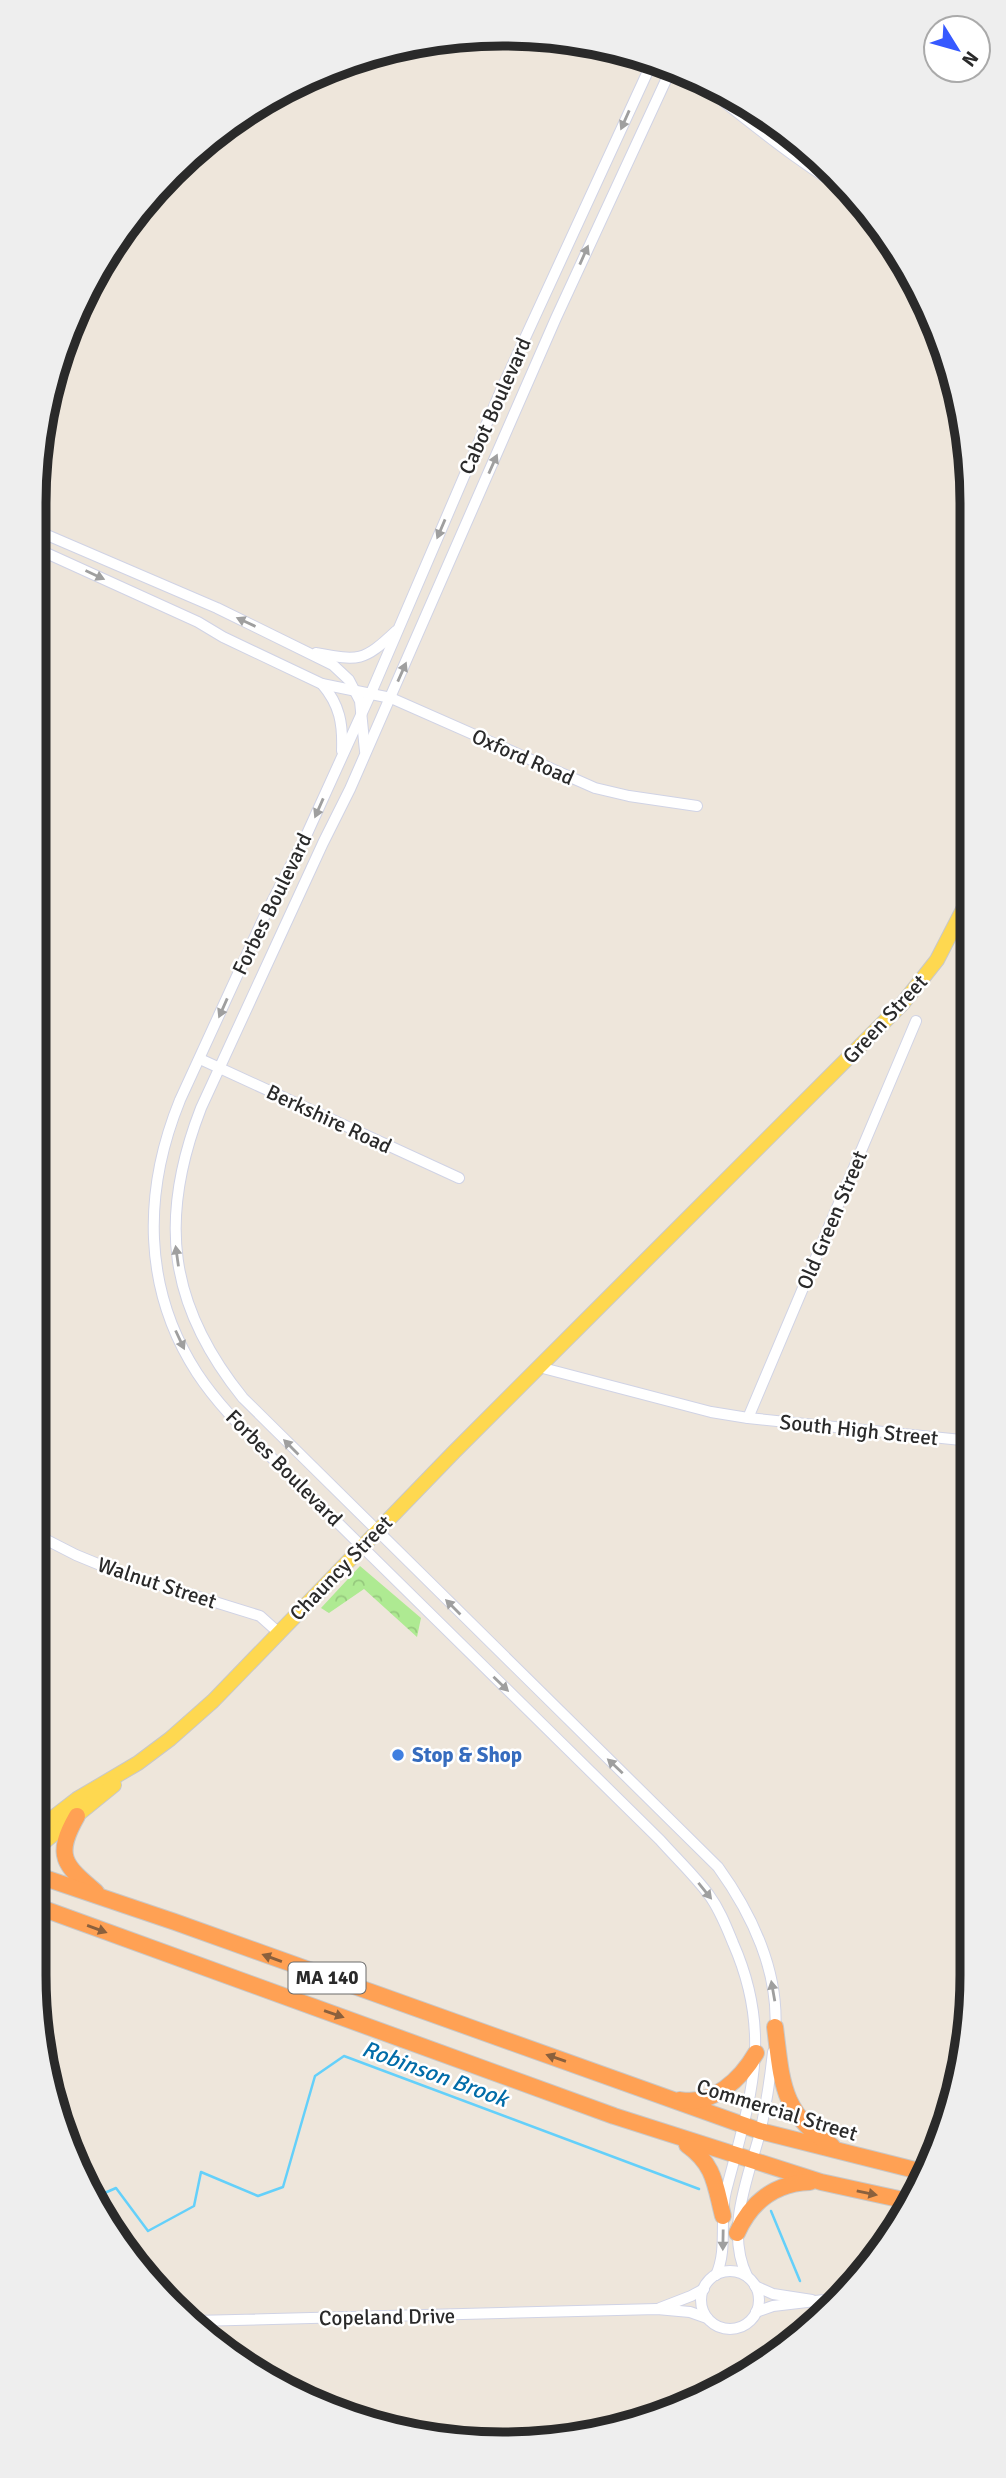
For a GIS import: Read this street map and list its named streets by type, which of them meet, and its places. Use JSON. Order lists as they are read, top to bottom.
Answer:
{
  "streets": {
    "highway": ["MA 140", "Commercial Street"],
    "main road": ["Green Street", "Chauncy Street"],
    "street": [
      "Cabot Boulevard",
      "Oxford Road",
      "Forbes Boulevard",
      "Berkshire Road",
      "Old Green Street",
      "South High Street",
      "Walnut Street",
      "Copeland Drive"
    ]
  },
  "crossings": [
    ["Cabot Boulevard", "Oxford Road"],
    ["Cabot Boulevard", "Forbes Boulevard"],
    ["Oxford Road", "Forbes Boulevard"],
    ["Forbes Boulevard", "Berkshire Road"],
    ["Forbes Boulevard", "Chauncy Street"],
    ["Forbes Boulevard", "MA 140"],
    ["Forbes Boulevard", "Commercial Street"],
    ["Green Street", "Chauncy Street"],
    ["Old Green Street", "South High Street"],
    ["Chauncy Street", "Walnut Street"],
    ["MA 140", "Commercial Street"]
  ],
  "water": ["Robinson Brook"],
  "places": ["Stop & Shop"],
  "north": "bottom right"
}
